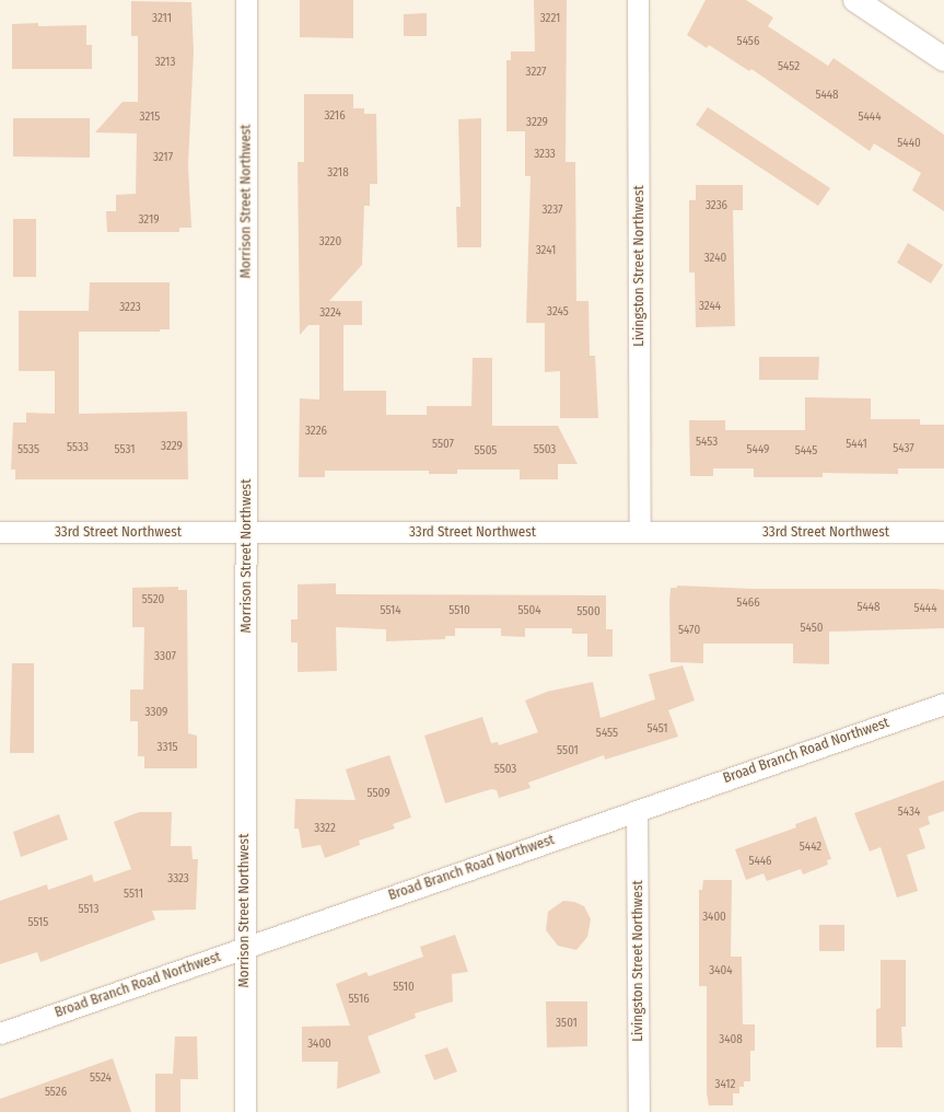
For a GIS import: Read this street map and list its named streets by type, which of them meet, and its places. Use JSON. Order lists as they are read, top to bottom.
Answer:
{
  "streets": {
    "street": [
      "Morrison Street Northwest",
      "Livingston Street Northwest",
      "33rd Street Northwest",
      "Broad Branch Road Northwest"
    ]
  },
  "crossings": [
    ["Morrison Street Northwest", "33rd Street Northwest"],
    ["Morrison Street Northwest", "Broad Branch Road Northwest"],
    ["Livingston Street Northwest", "33rd Street Northwest"],
    ["Livingston Street Northwest", "Broad Branch Road Northwest"]
  ],
  "house_numbers": [
    "3211",
    "3221",
    "5456",
    "3213",
    "5452",
    "3227",
    "5448",
    "3216",
    "3215",
    "5444",
    "3229",
    "5440",
    "3233",
    "3217",
    "3218",
    "3236",
    "3237",
    "3219",
    "3220",
    "3241",
    "3240",
    "3244",
    "3223",
    "3245",
    "3224",
    "3226",
    "5453",
    "5507",
    "5441",
    "3229",
    "5533",
    "5437",
    "5535",
    "5531",
    "5503",
    "5449",
    "5505",
    "5445",
    "5520",
    "5466",
    "5448",
    "5444",
    "5514",
    "5510",
    "5504",
    "5500",
    "5450",
    "5470",
    "3307",
    "3309",
    "5451",
    "5455",
    "3315",
    "5501",
    "5503",
    "5509",
    "5434",
    "3322",
    "5442",
    "5446",
    "3323",
    "5511",
    "5513",
    "3400",
    "5515",
    "3404",
    "5510",
    "5516",
    "3501",
    "3408",
    "3400",
    "5524",
    "3412",
    "5526"
  ]
}
